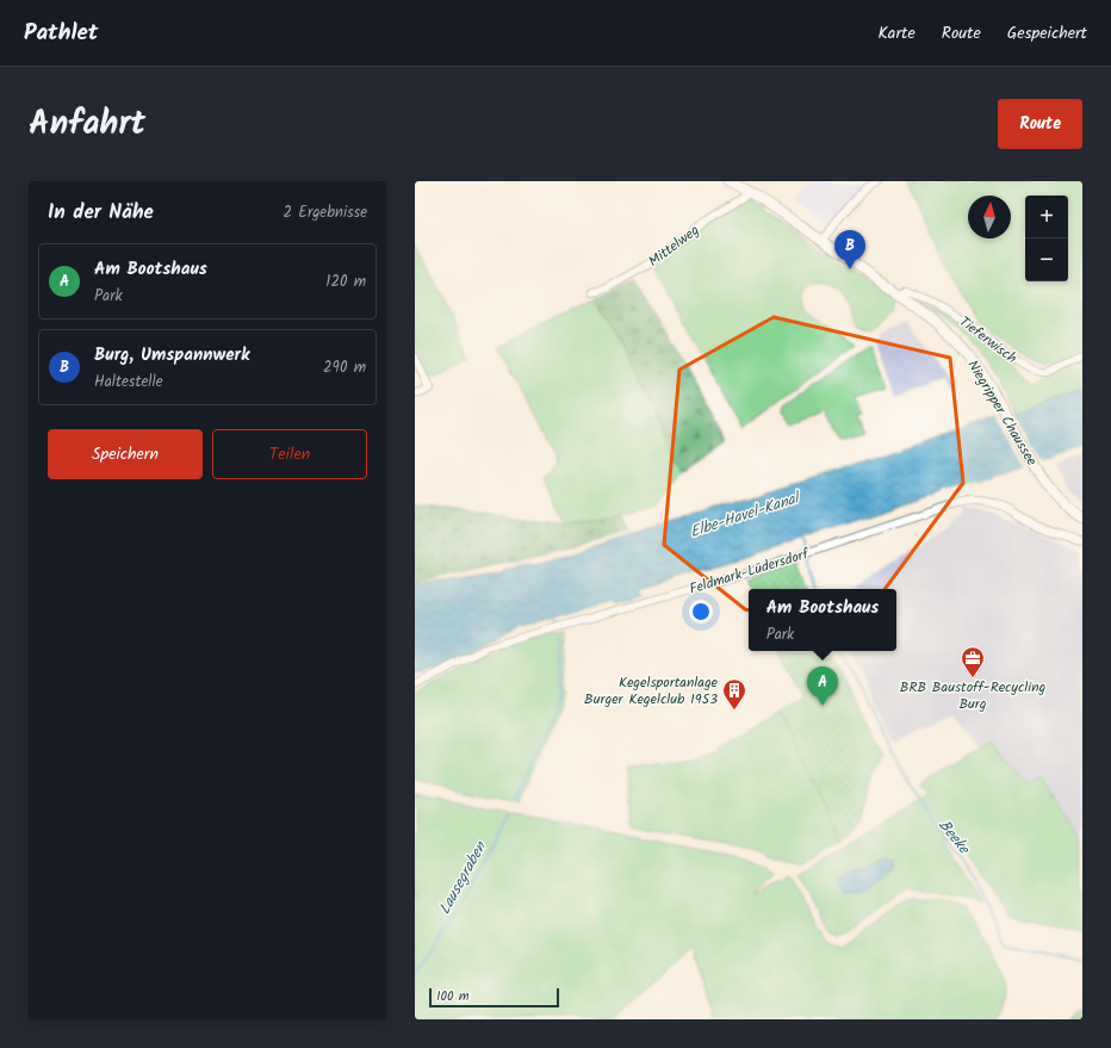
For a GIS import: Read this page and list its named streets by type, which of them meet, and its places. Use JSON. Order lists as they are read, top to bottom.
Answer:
{
  "streets": {
    "main road": ["Niegripper Chaussee"],
    "street": ["Mittelweg", "Tieferwisch", "Feldmark-Lüdersdorf"]
  },
  "crossings": [
    ["Mittelweg", "Niegripper Chaussee"],
    ["Tieferwisch", "Niegripper Chaussee"]
  ],
  "water": ["Elbe-Havel-Kanal", "Beeke", "Lausegraben"],
  "places": {
    "office": ["BRB Baustoff-Recycling Burg"],
    "building": ["Kegelsportanlage Burger Kegelclub 1953"]
  },
  "scale_bar": "100 m",
  "north": "top",
  "page": {
    "header": "Pathlet",
    "nav": ["Karte", "Route", "Gespeichert"],
    "title": "Anfahrt",
    "buttons": [
      "Route",
      ["Speichern", "Teilen"]
    ],
    "heading": ["In der Nähe", "2 Ergebnisse"],
    "map_buttons": ["+", "−"],
    "pins": ["B", "A"],
    "list": [
      {
        "mark": "A",
        "name": "Am Bootshaus",
        "note": "Park",
        "value": "120 m"
      },
      {
        "mark": "B",
        "name": "Burg, Umspannwerk",
        "note": "Haltestelle",
        "value": "290 m"
      }
    ],
    "popup": ["Am Bootshaus", "Park"],
    "scale": "100 m"
  }
}
